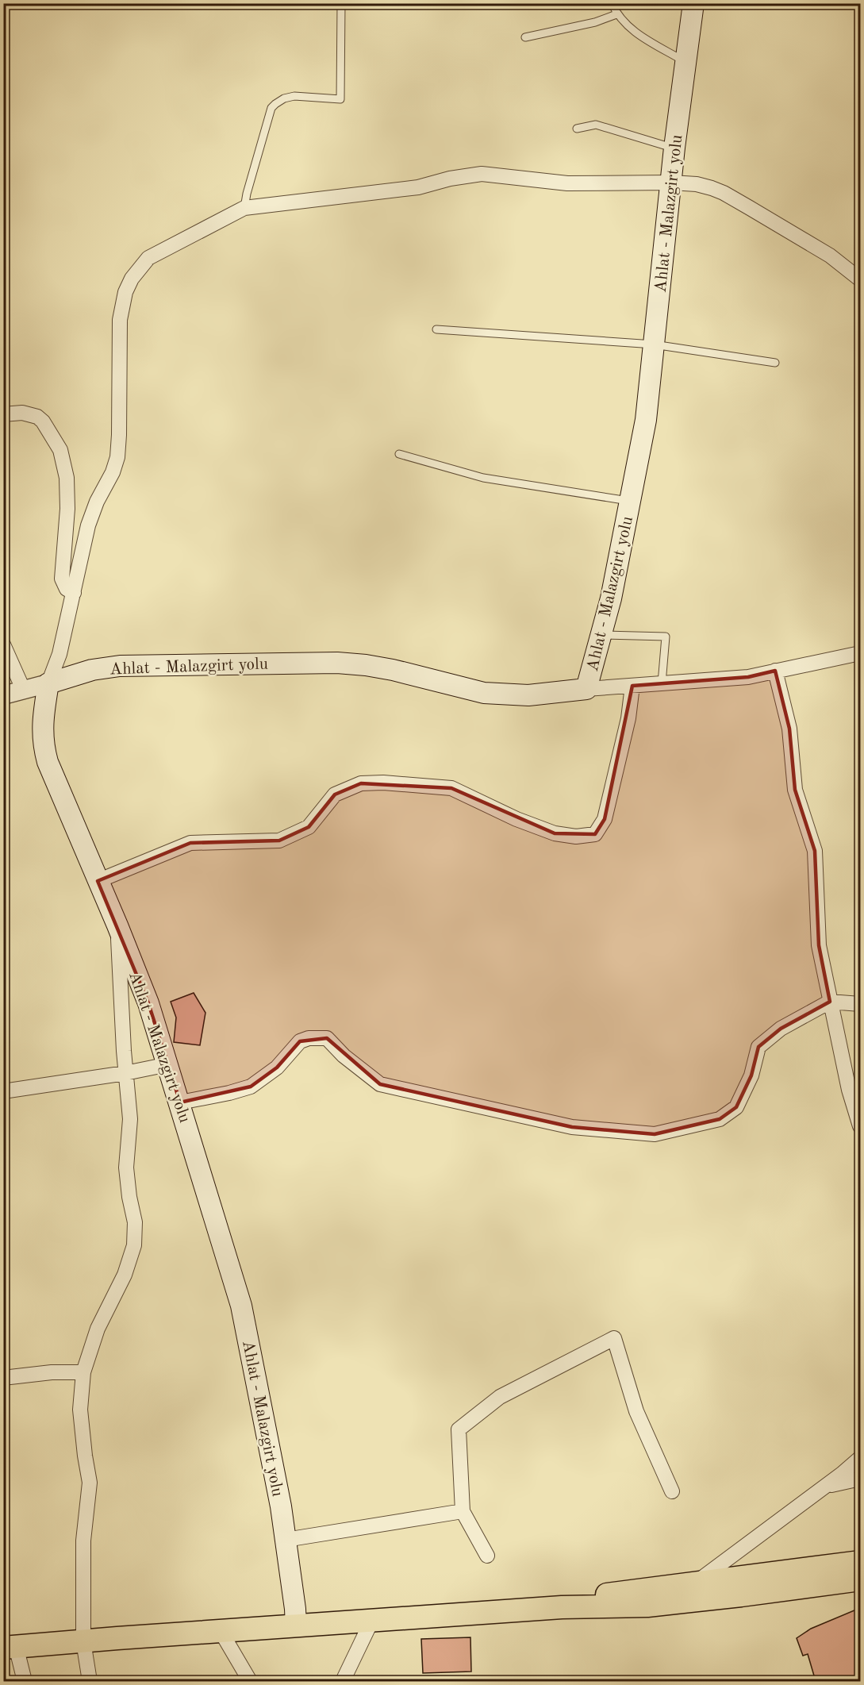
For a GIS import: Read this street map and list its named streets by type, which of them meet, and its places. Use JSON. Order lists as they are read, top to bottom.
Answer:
{
  "streets": {
    "main road": ["Ahlat - Malazgirt yolu"]
  }
}
